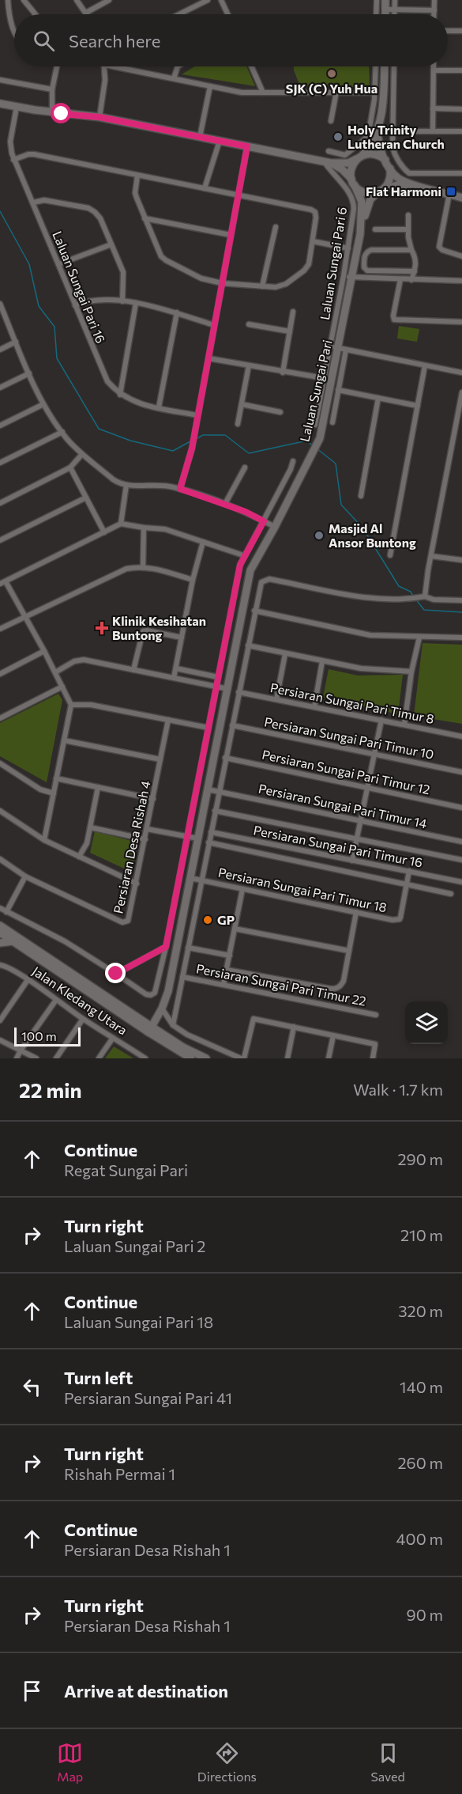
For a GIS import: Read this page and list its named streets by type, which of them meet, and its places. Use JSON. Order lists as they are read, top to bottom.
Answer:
{
  "streets": {
    "main road": ["Laluan Sungai Pari", "Jalan Kledang Utara"],
    "street": [
      "Laluan Sungai Pari 6",
      "Laluan Sungai Pari 16",
      "Persiaran Sungai Pari Timur 8",
      "Persiaran Sungai Pari Timur 10",
      "Persiaran Sungai Pari Timur 12",
      "Persiaran Sungai Pari Timur 14",
      "Persiaran Sungai Pari Timur 16",
      "Persiaran Desa Rishah 4",
      "Persiaran Sungai Pari Timur 18",
      "Persiaran Sungai Pari Timur 22"
    ]
  },
  "crossings": [
    ["Laluan Sungai Pari 6", "Laluan Sungai Pari"],
    ["Laluan Sungai Pari", "Persiaran Sungai Pari Timur 14"],
    ["Laluan Sungai Pari", "Persiaran Sungai Pari Timur 18"],
    ["Laluan Sungai Pari", "Jalan Kledang Utara"],
    ["Persiaran Sungai Pari Timur 16", "Persiaran Sungai Pari Timur 18"]
  ],
  "places": {
    "other": [
      "SJK (C) Yuh Hua",
      "Holy Trinity Lutheran Church",
      "Masjid Al Ansor Buntong",
      "GP"
    ],
    "transit": ["Flat Harmoni"],
    "health": ["Klinik Kesihatan Buntong"]
  },
  "scale_bar": "100 m",
  "page": {
    "search": "Search here",
    "scale": "100 m",
    "heading": ["22 min", "Walk · 1.7 km"],
    "list": [
      ["Continue", "Regat Sungai Pari", "290 m"],
      ["Turn right", "Laluan Sungai Pari 2", "210 m"],
      ["Continue", "Laluan Sungai Pari 18", "320 m"],
      ["Turn left", "Persiaran Sungai Pari 41", "140 m"],
      ["Turn right", "Rishah Permai 1", "260 m"],
      ["Continue", "Persiaran Desa Rishah 1", "400 m"],
      ["Turn right", "Persiaran Desa Rishah 1", "90 m"],
      "Arrive at destination"
    ],
    "nav": ["Map", "Directions", "Saved"]
  }
}
